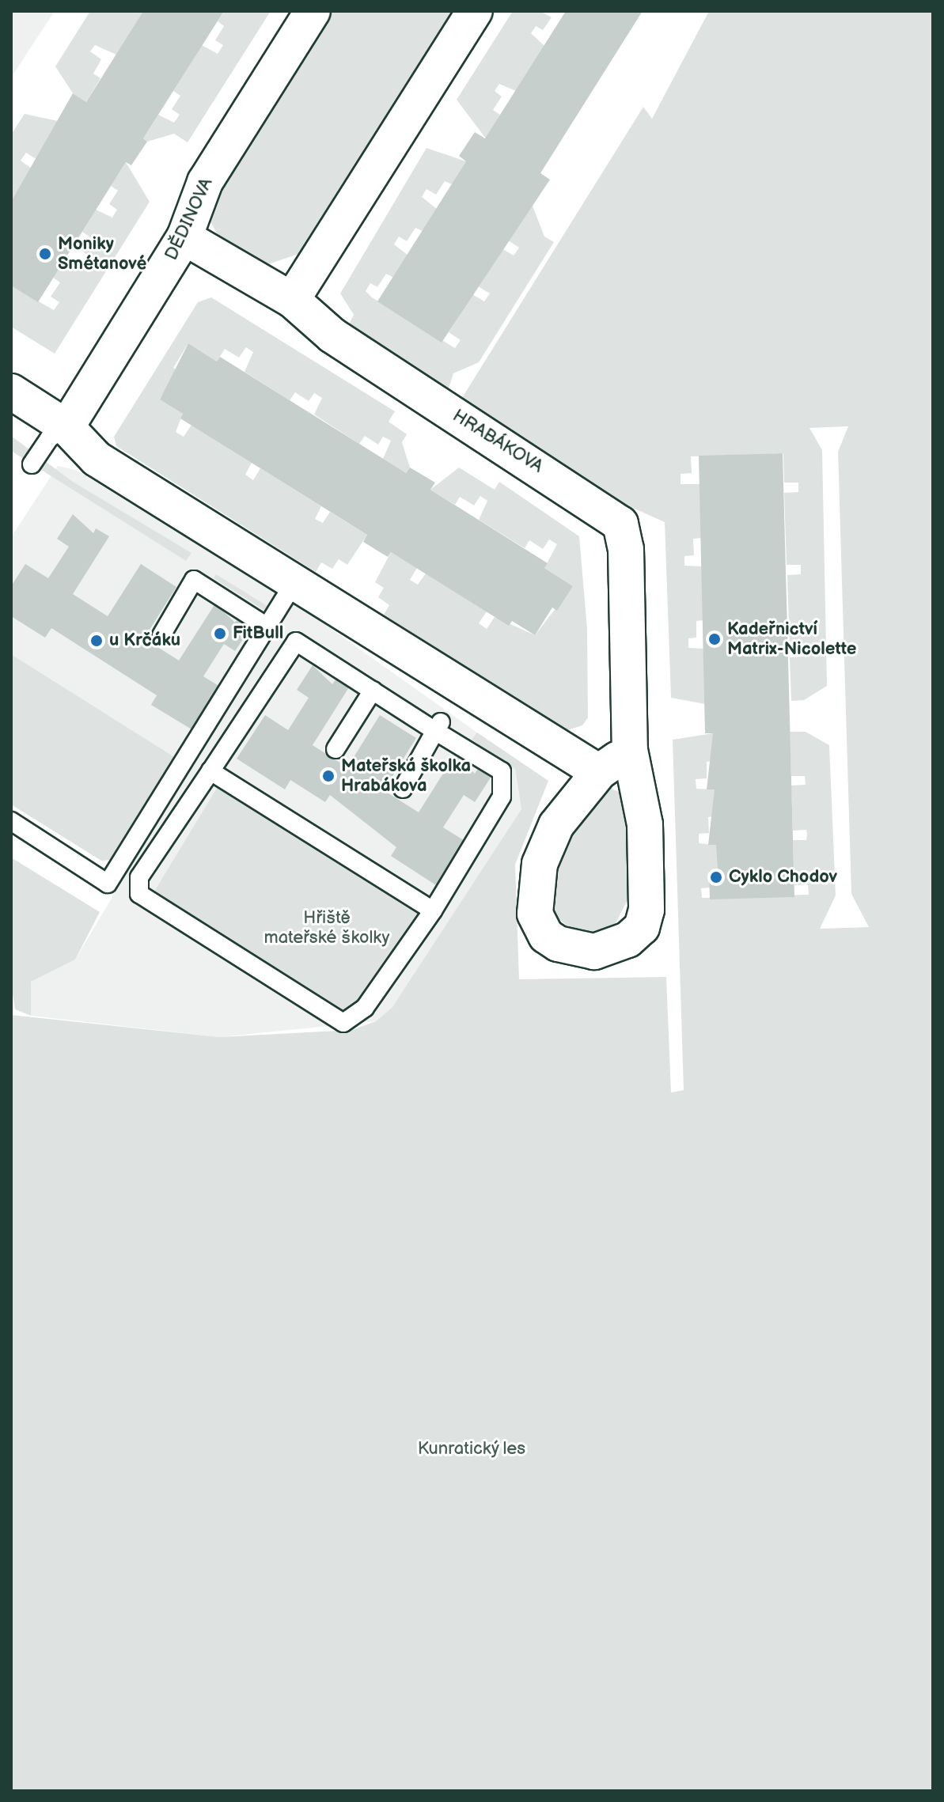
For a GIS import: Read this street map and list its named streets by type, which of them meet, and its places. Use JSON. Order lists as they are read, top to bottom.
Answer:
{
  "streets": {
    "street": ["DĚDINOVA", "HRABÁKOVA"]
  },
  "crossings": [
    ["DĚDINOVA", "HRABÁKOVA"]
  ],
  "parks": ["Hřiště mateřské školky", "Kunratický les"],
  "places": [
    "Moniky Smétanové",
    "FitBull",
    "Kadeřnictví Matrix-Nicolette",
    "u Krčáku",
    "Mateřská školka Hrabákova",
    "Cyklo Chodov"
  ]
}
